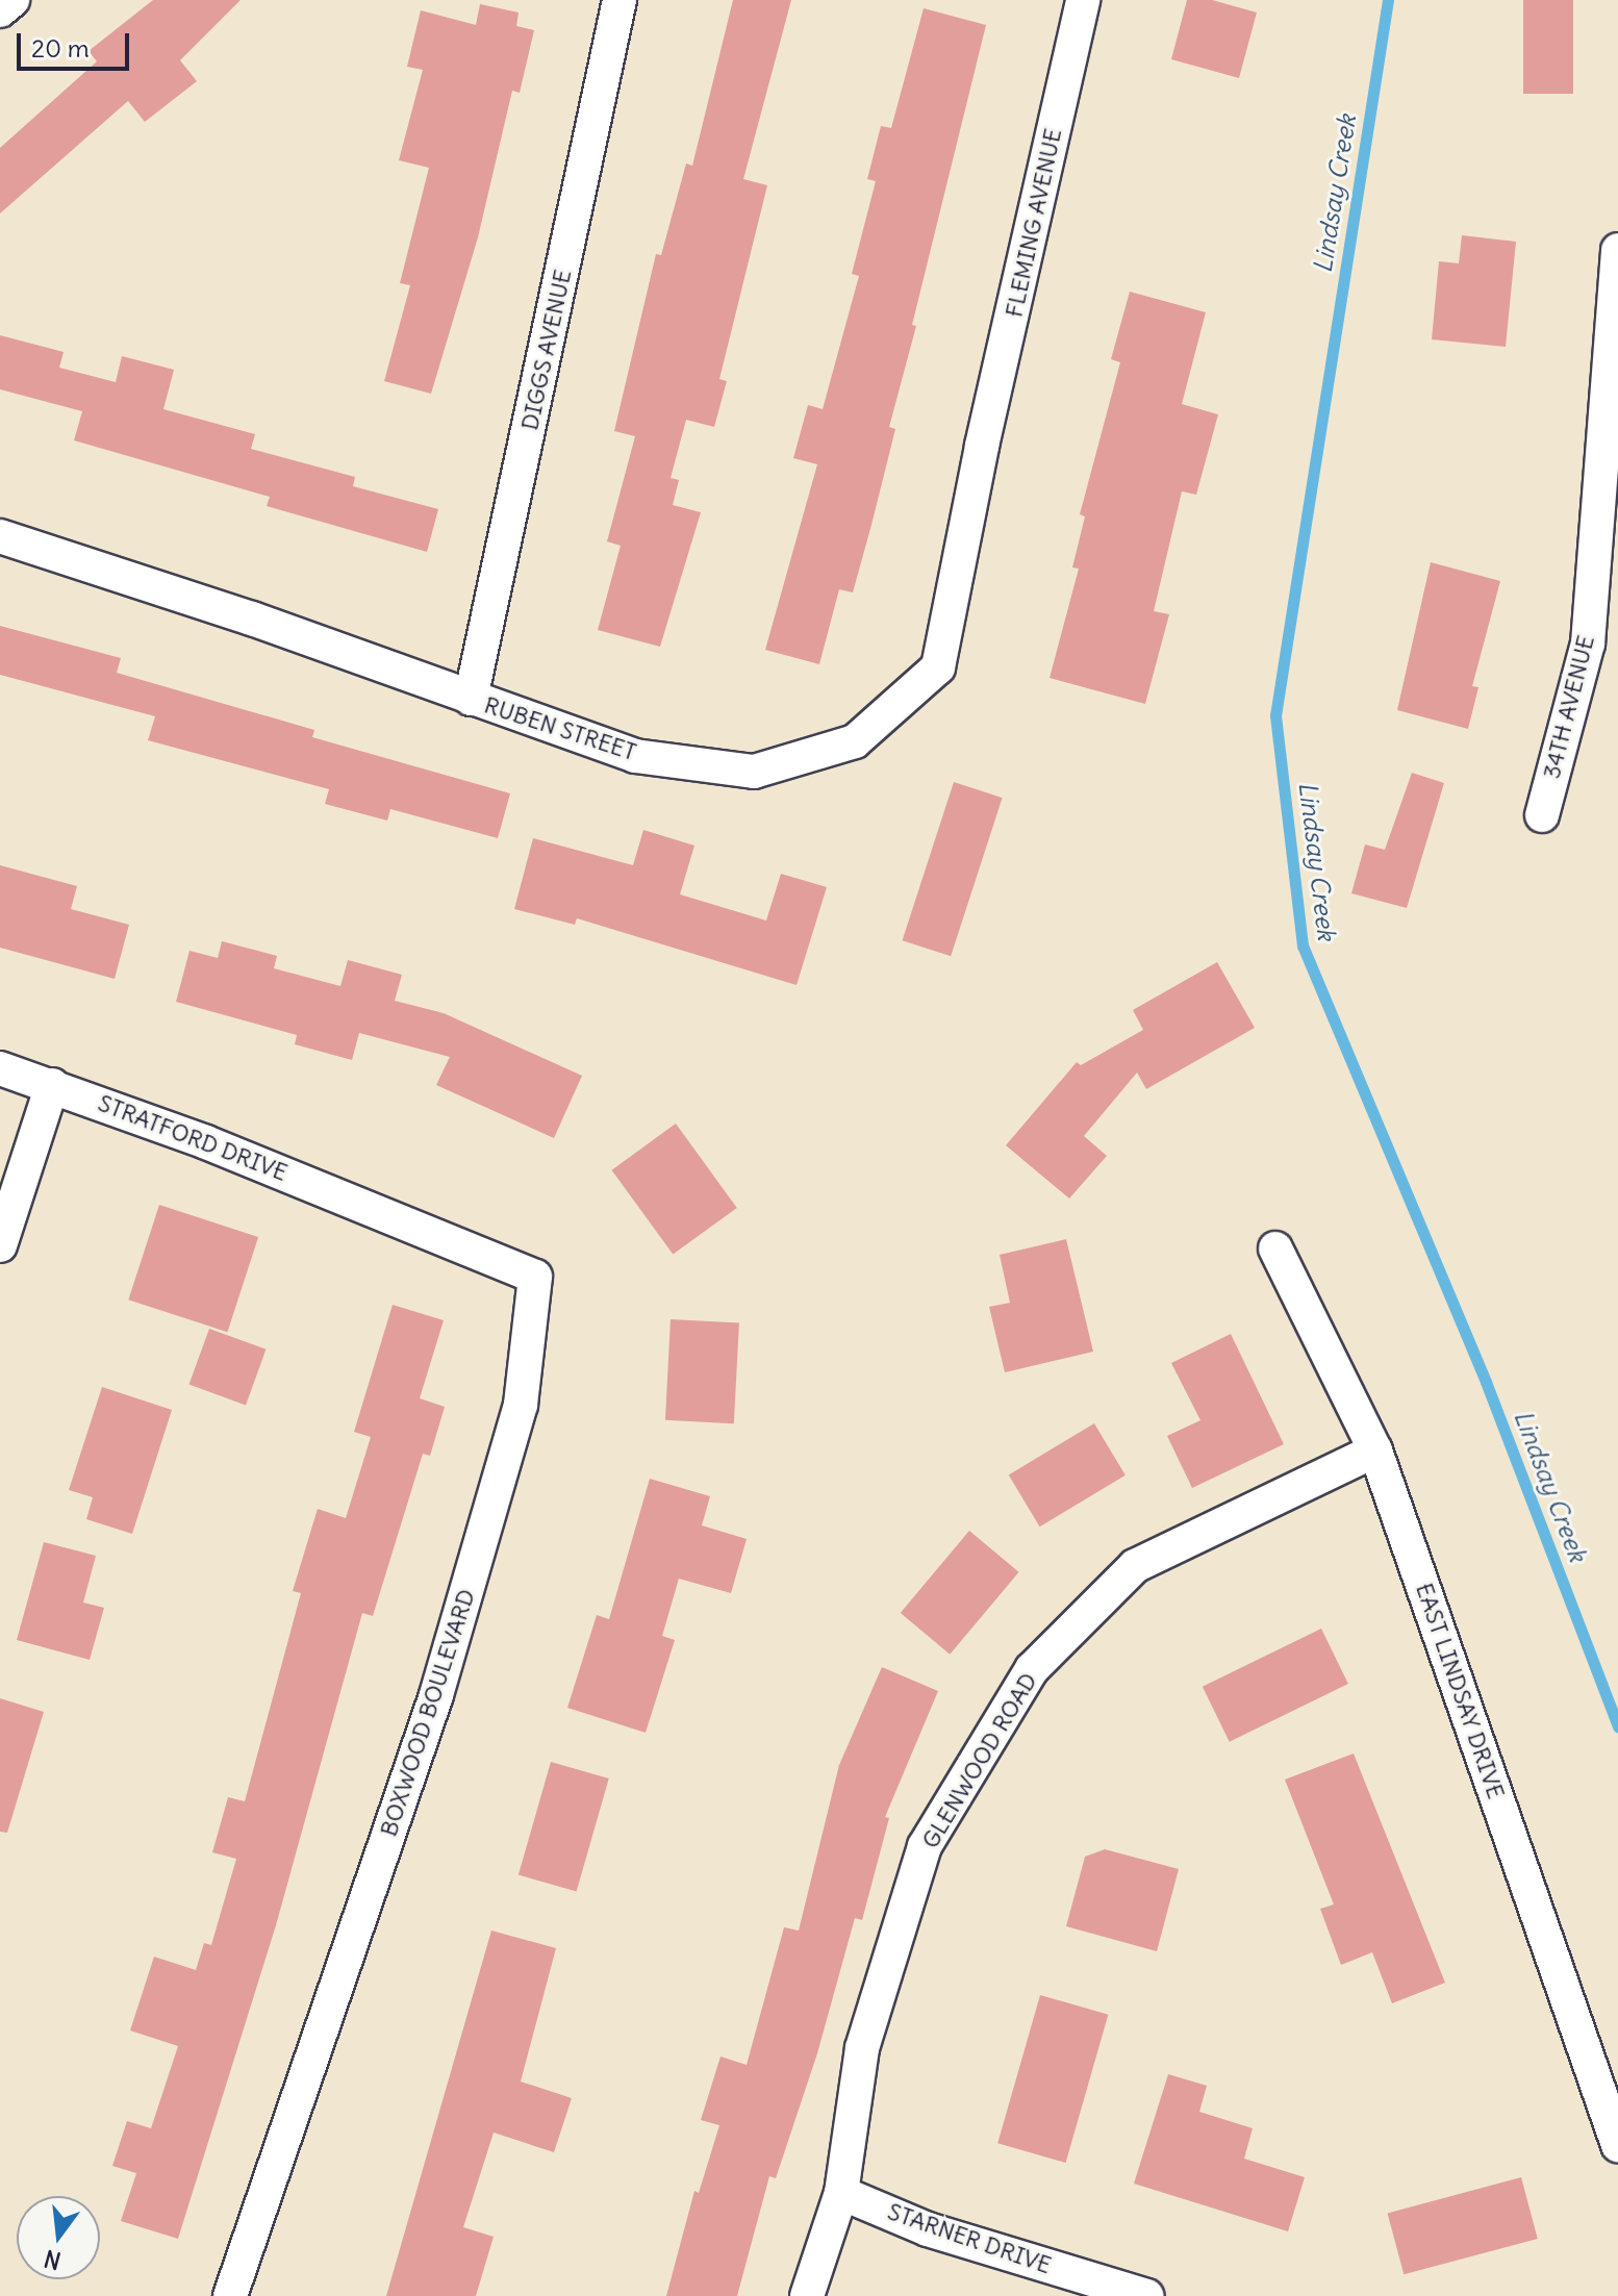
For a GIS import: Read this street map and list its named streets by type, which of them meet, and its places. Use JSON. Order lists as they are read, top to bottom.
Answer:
{
  "streets": {
    "street": [
      "FLEMING AVENUE",
      "DIGGS AVENUE",
      "34TH AVENUE",
      "RUBEN STREET",
      "STRATFORD DRIVE",
      "EAST LINDSAY DRIVE",
      "BOXWOOD BOULEVARD",
      "GLENWOOD ROAD",
      "STARNER DRIVE"
    ]
  },
  "crossings": [
    ["FLEMING AVENUE", "RUBEN STREET"],
    ["DIGGS AVENUE", "RUBEN STREET"],
    ["STRATFORD DRIVE", "BOXWOOD BOULEVARD"],
    ["EAST LINDSAY DRIVE", "GLENWOOD ROAD"],
    ["GLENWOOD ROAD", "STARNER DRIVE"]
  ],
  "water": ["Lindsay Creek"],
  "scale_bar": "20 m",
  "north": "bottom"
}
